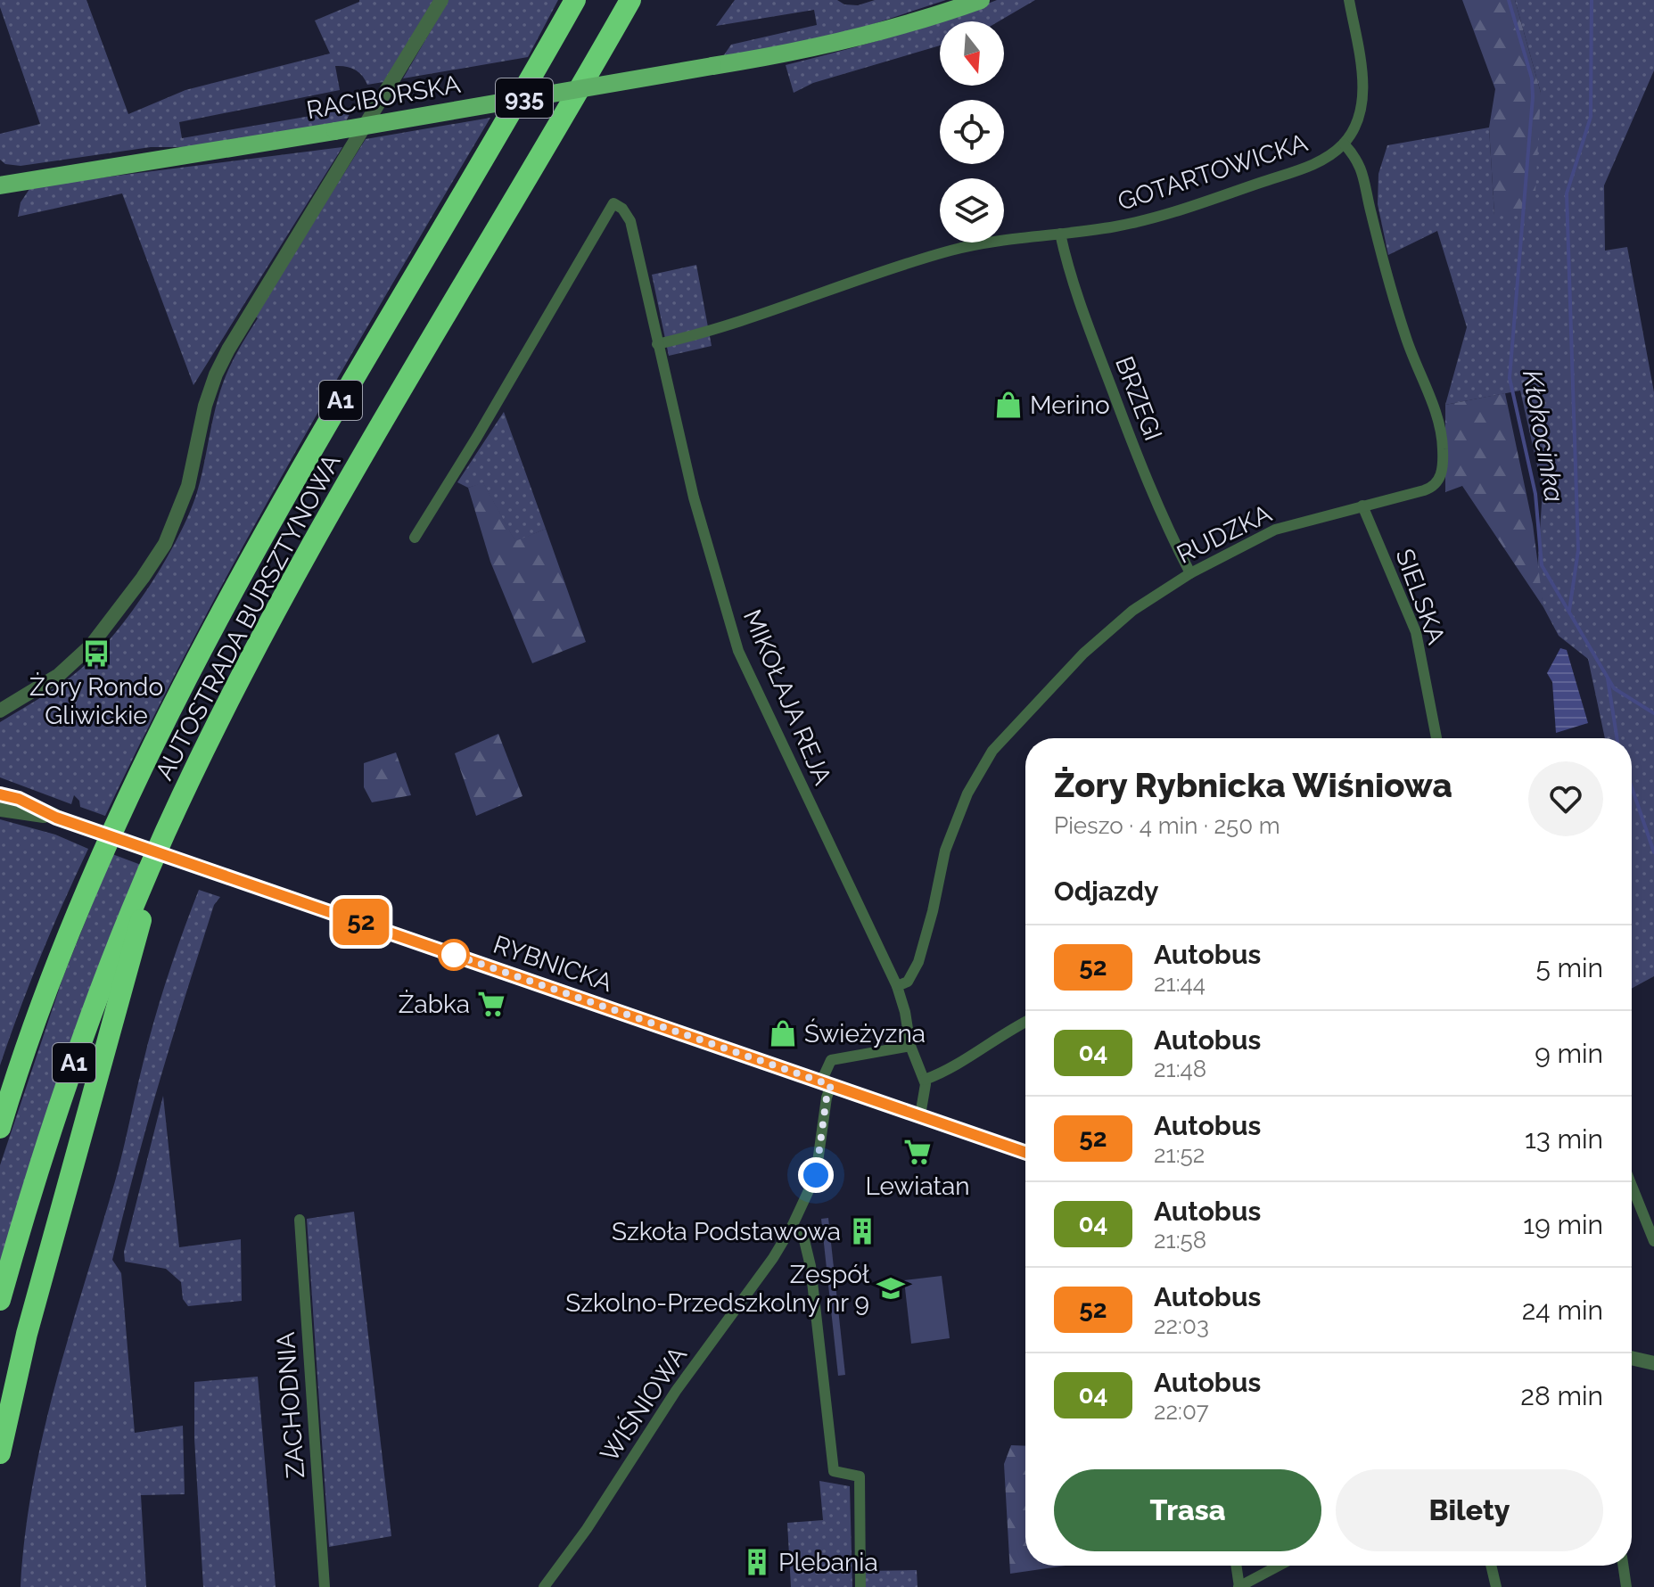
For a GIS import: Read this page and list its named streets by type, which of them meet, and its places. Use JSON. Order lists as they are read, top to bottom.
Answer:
{
  "streets": {
    "highway": ["A1", "AUTOSTRADA BURSZTYNOWA"],
    "main road": ["RACIBORSKA", "935"],
    "street": [
      "GOTARTOWICKA",
      "BRZEGI",
      "RUDZKA",
      "SIELSKA",
      "MIKOŁAJA REJA",
      "RYBNICKA",
      "WIŚNIOWA",
      "ZACHODNIA"
    ]
  },
  "crossings": [
    ["GOTARTOWICKA", "BRZEGI"],
    ["GOTARTOWICKA", "RUDZKA"],
    ["GOTARTOWICKA", "MIKOŁAJA REJA"],
    ["BRZEGI", "RUDZKA"],
    ["RUDZKA", "SIELSKA"],
    ["RUDZKA", "MIKOŁAJA REJA"],
    ["MIKOŁAJA REJA", "RYBNICKA"],
    ["RYBNICKA", "WIŚNIOWA"]
  ],
  "water": ["Kłokocinka"],
  "places": {
    "shop": ["Merino", "Świeżyzna"],
    "bus stop": ["Żory Rondo Gliwickie"],
    "supermarket": ["Żabka", "Lewiatan"],
    "building": ["Szkoła Podstawowa", "Plebania"],
    "school or university": ["Zespół Szkolno-Przedszkolny nr 9"]
  },
  "lines": ["bus line 52"],
  "north": "bottom",
  "page": {
    "on_map": "52",
    "heading": [
      ["Żory Rybnicka Wiśniowa", "Pieszo · 4 min · 250 m"],
      "Odjazdy"
    ],
    "list": [
      {
        "mark": "52",
        "name": "Autobus",
        "note": "21:44",
        "value": "5 min"
      },
      {
        "mark": "04",
        "name": "Autobus",
        "note": "21:48",
        "value": "9 min"
      },
      {
        "mark": "52",
        "name": "Autobus",
        "note": "21:52",
        "value": "13 min"
      },
      {
        "mark": "04",
        "name": "Autobus",
        "note": "21:58",
        "value": "19 min"
      },
      {
        "mark": "52",
        "name": "Autobus",
        "note": "22:03",
        "value": "24 min"
      },
      {
        "mark": "04",
        "name": "Autobus",
        "note": "22:07",
        "value": "28 min"
      }
    ],
    "buttons": ["Trasa", "Bilety"]
  }
}
